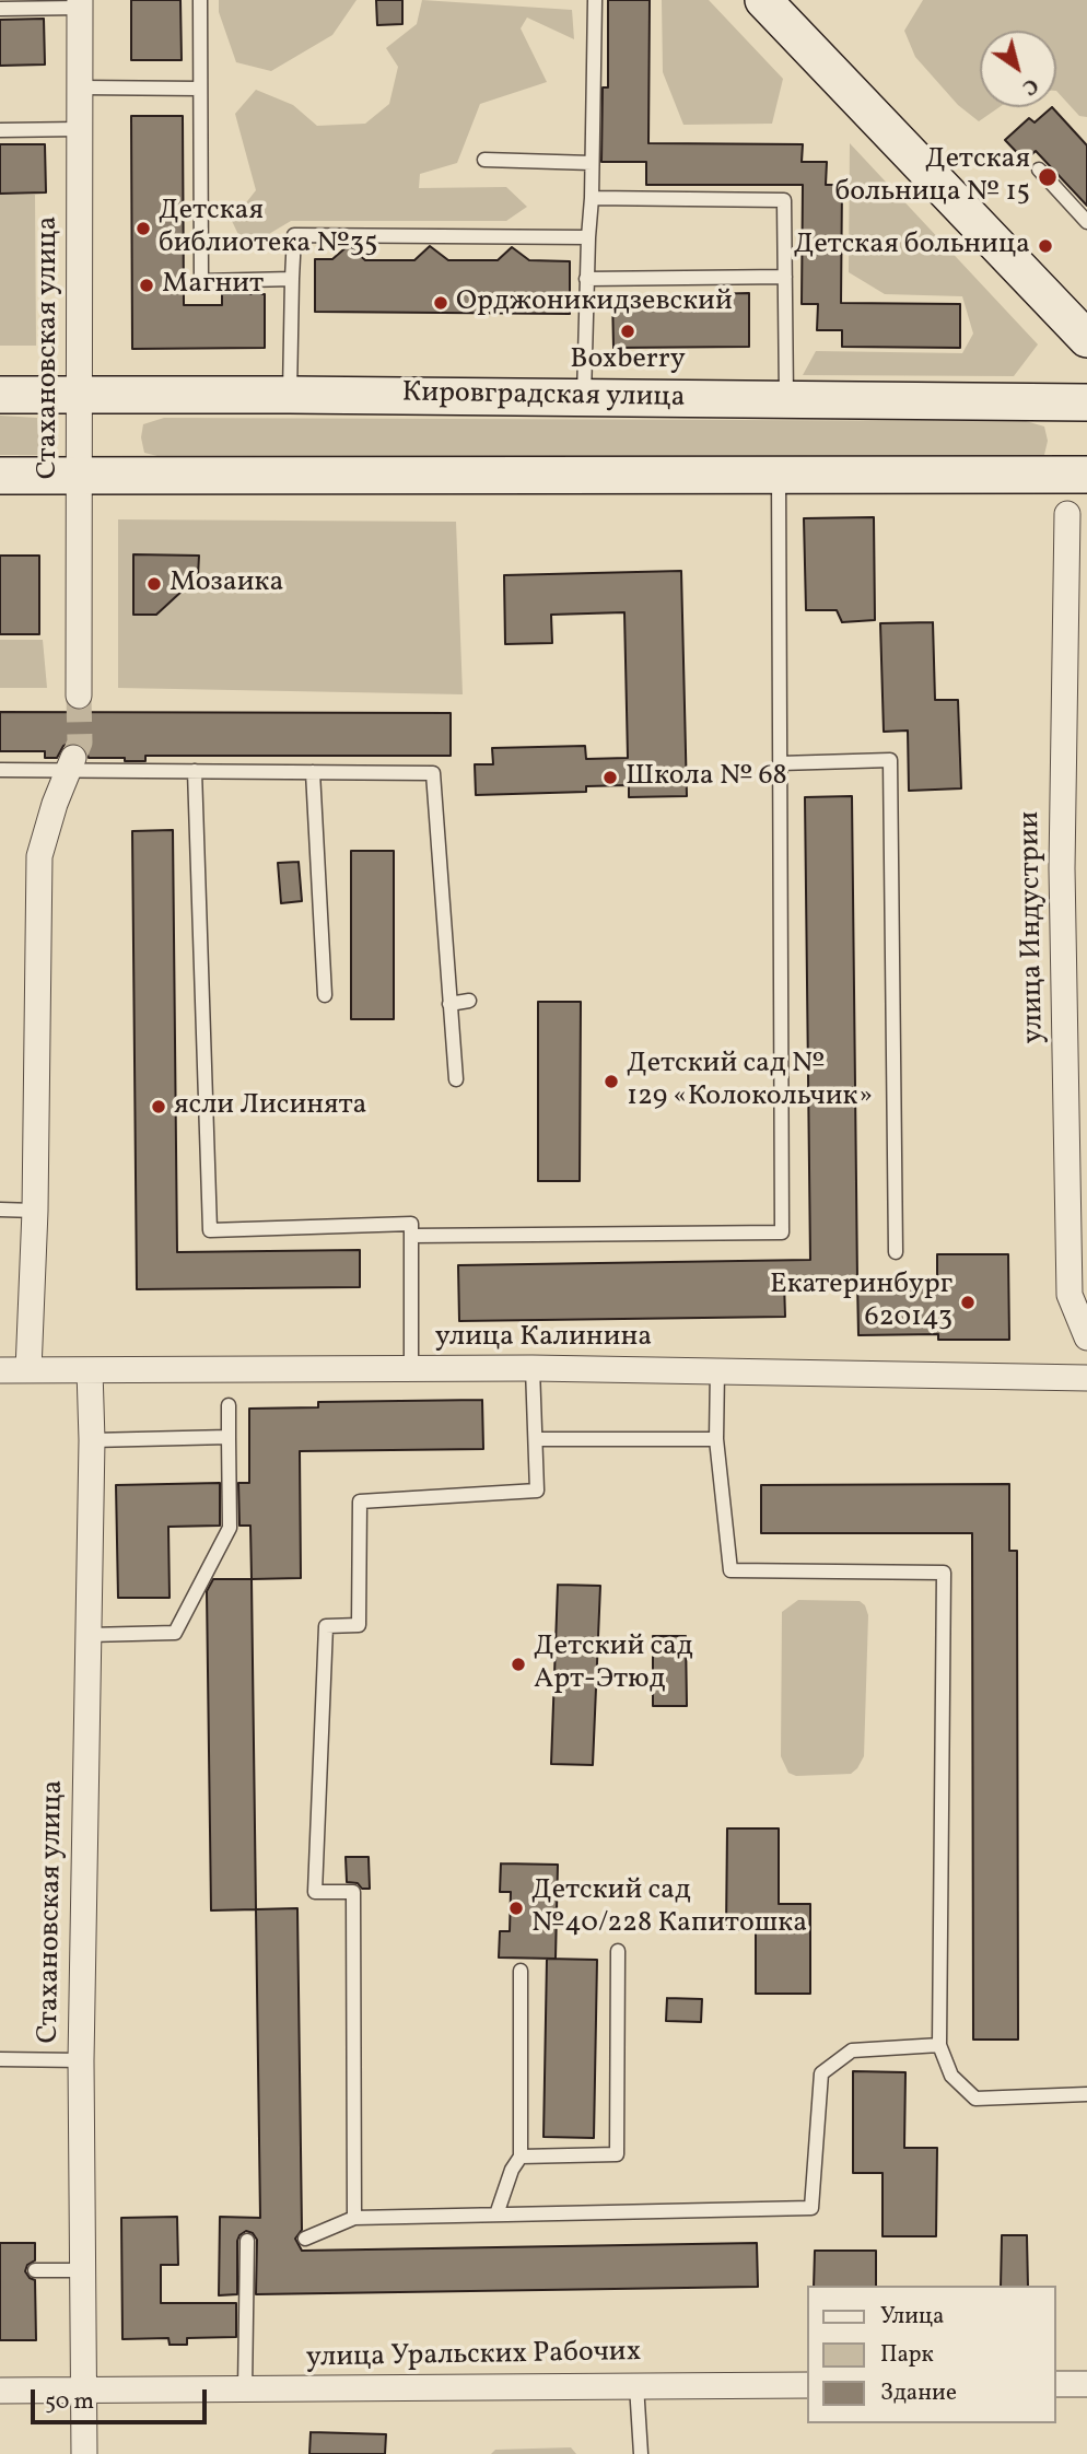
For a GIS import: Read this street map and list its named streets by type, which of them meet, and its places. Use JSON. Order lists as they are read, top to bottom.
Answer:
{
  "streets": {
    "main road": ["Кировградская улица"],
    "street": [
      "Стахановская улица",
      "улица Индустрии",
      "улица Калинина",
      "улица Уральских Рабочих"
    ]
  },
  "crossings": [
    ["Стахановская улица", "Кировградская улица"],
    ["Стахановская улица", "улица Калинина"],
    ["Стахановская улица", "улица Уральских Рабочих"]
  ],
  "places": [
    "Детская больница № 15",
    "Детская библиотека №35",
    "Детская больница",
    "Магнит",
    "Орджоникидзевский",
    "Boxberry",
    "Мозаика",
    "Школа № 68",
    "Детский сад № 129 «Колокольчик»",
    "ясли Лисинята",
    "Екатеринбург 620143",
    "Детский сад Арт-Этюд",
    "Детский сад №40/228 Капитошка"
  ],
  "legend": ["Улица", "Парк", "Здание"],
  "scale_bar": "50 m",
  "north": "bottom right"
}
